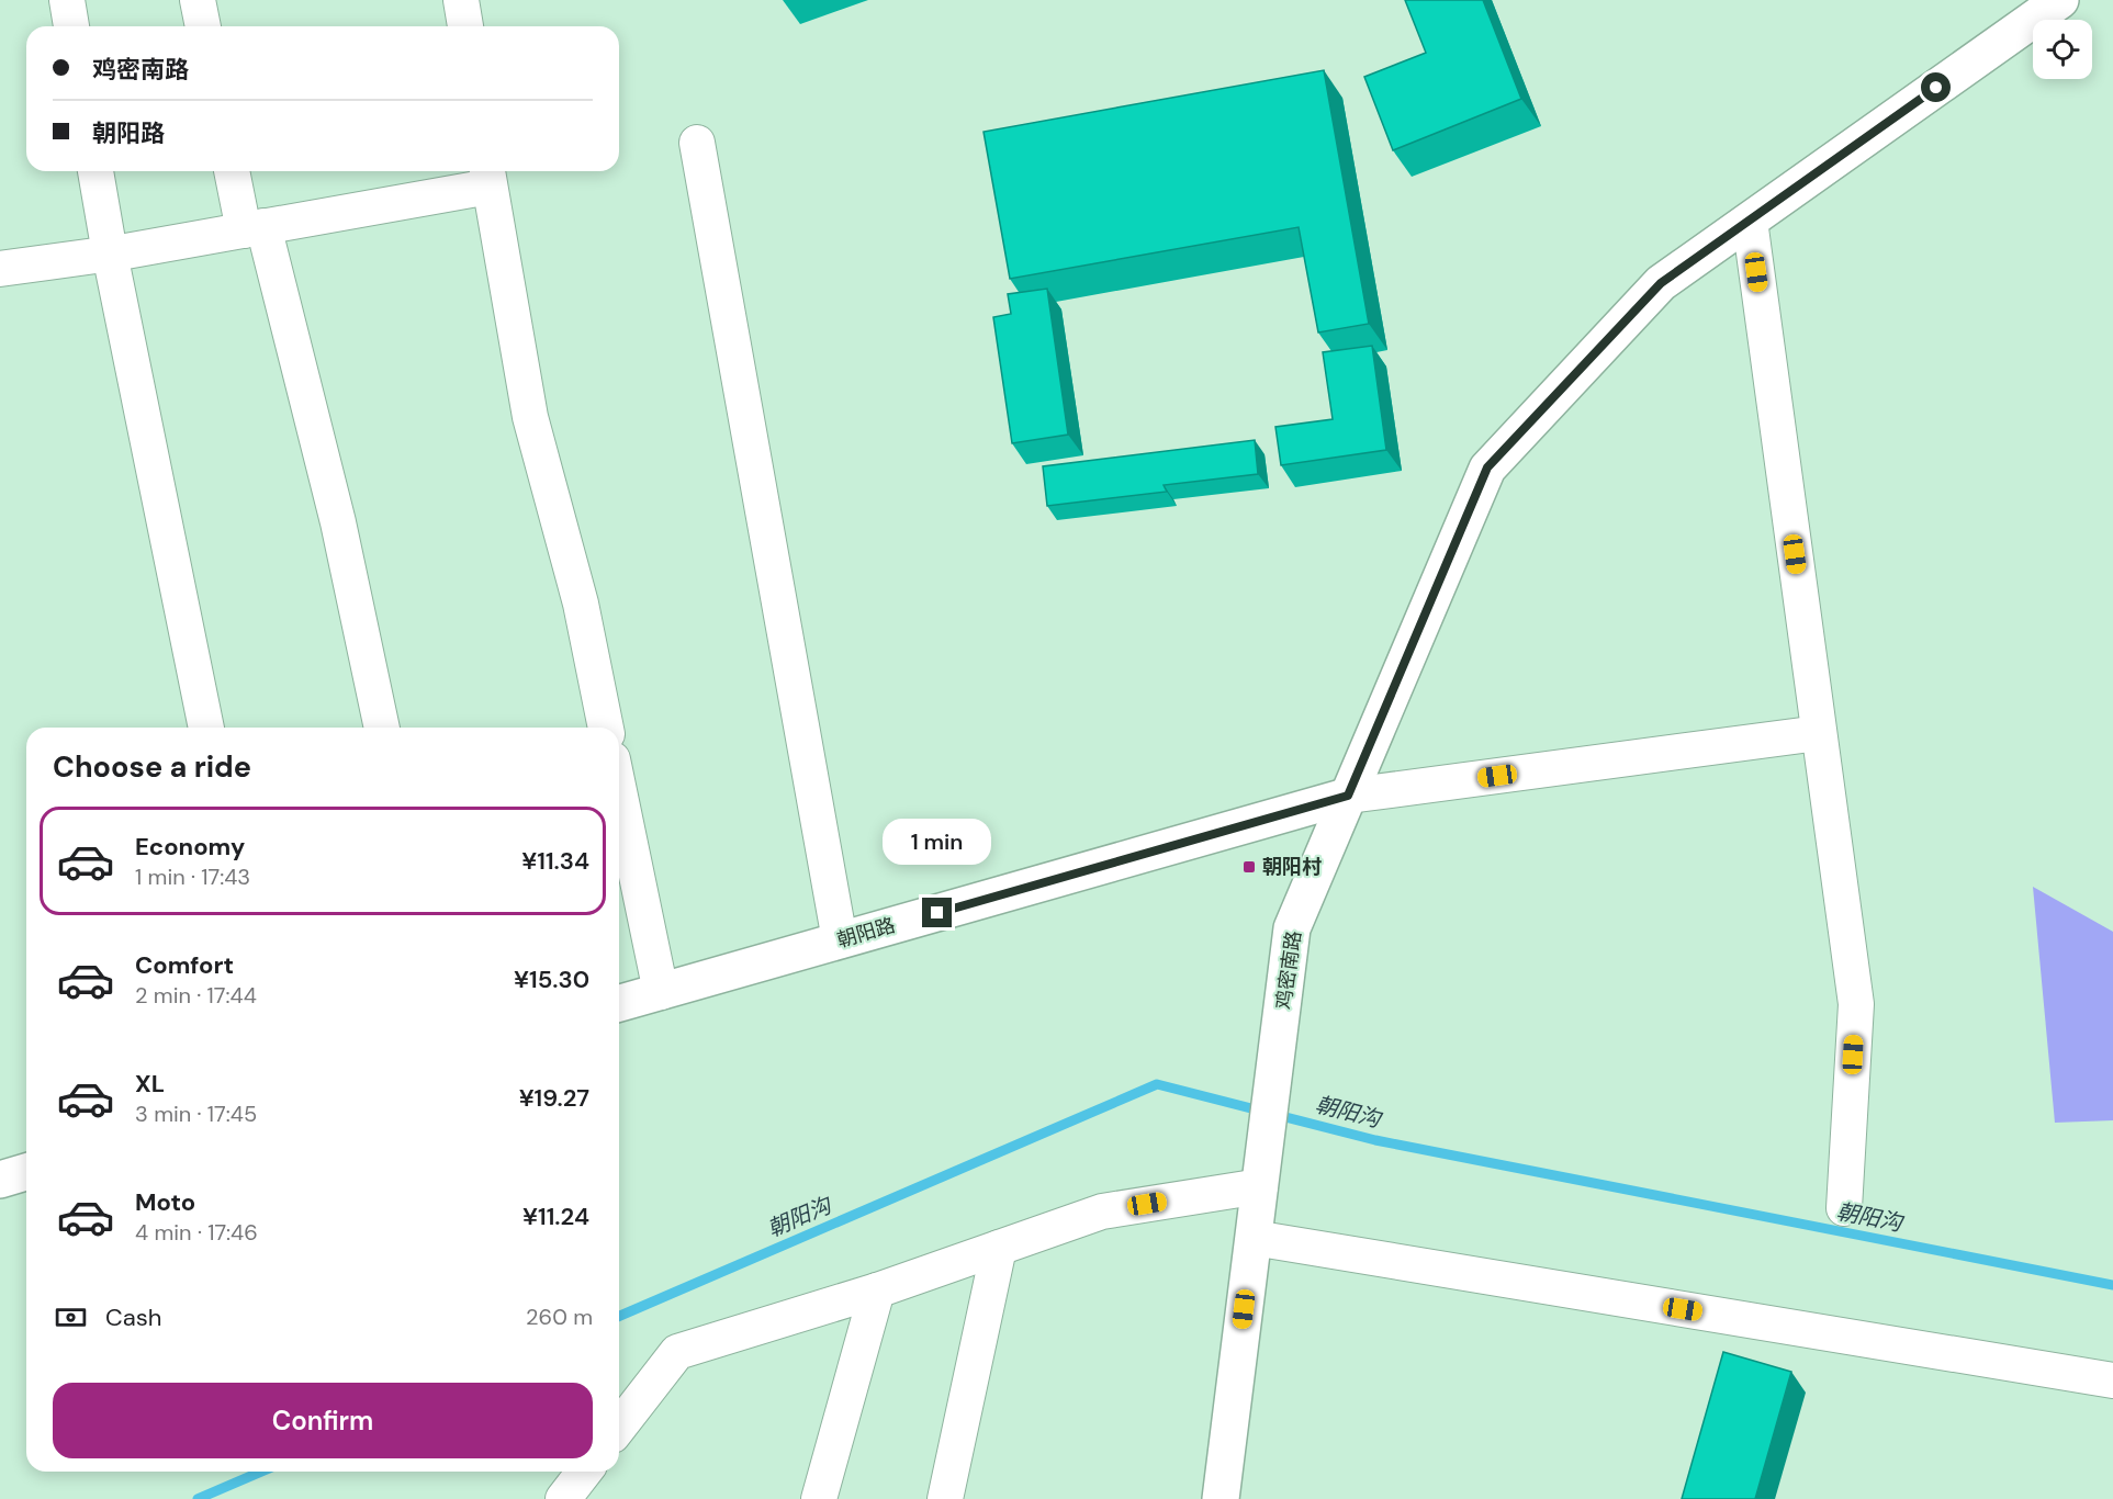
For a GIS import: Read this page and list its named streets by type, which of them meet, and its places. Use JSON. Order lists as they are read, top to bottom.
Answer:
{
  "streets": {
    "main road": ["朝阳路", "鸡密南路"]
  },
  "crossings": [
    ["朝阳路", "鸡密南路"]
  ],
  "water": ["朝阳沟"],
  "places": {
    "transit": ["朝阳村"]
  },
  "page": {
    "banner": ["鸡密南路", "朝阳路"],
    "heading": "Choose a ride",
    "list": [
      {
        "name": "Economy",
        "note": "1 min · 17:43",
        "value": "¥11.34"
      },
      {
        "name": "Comfort",
        "note": "2 min · 17:44",
        "value": "¥15.30"
      },
      {
        "name": "XL",
        "note": "3 min · 17:45",
        "value": "¥19.27"
      },
      {
        "name": "Moto",
        "note": "4 min · 17:46",
        "value": "¥11.24"
      }
    ],
    "bubble": "1 min",
    "pay": ["Cash", "260 m"],
    "buttons": "Confirm"
  }
}
